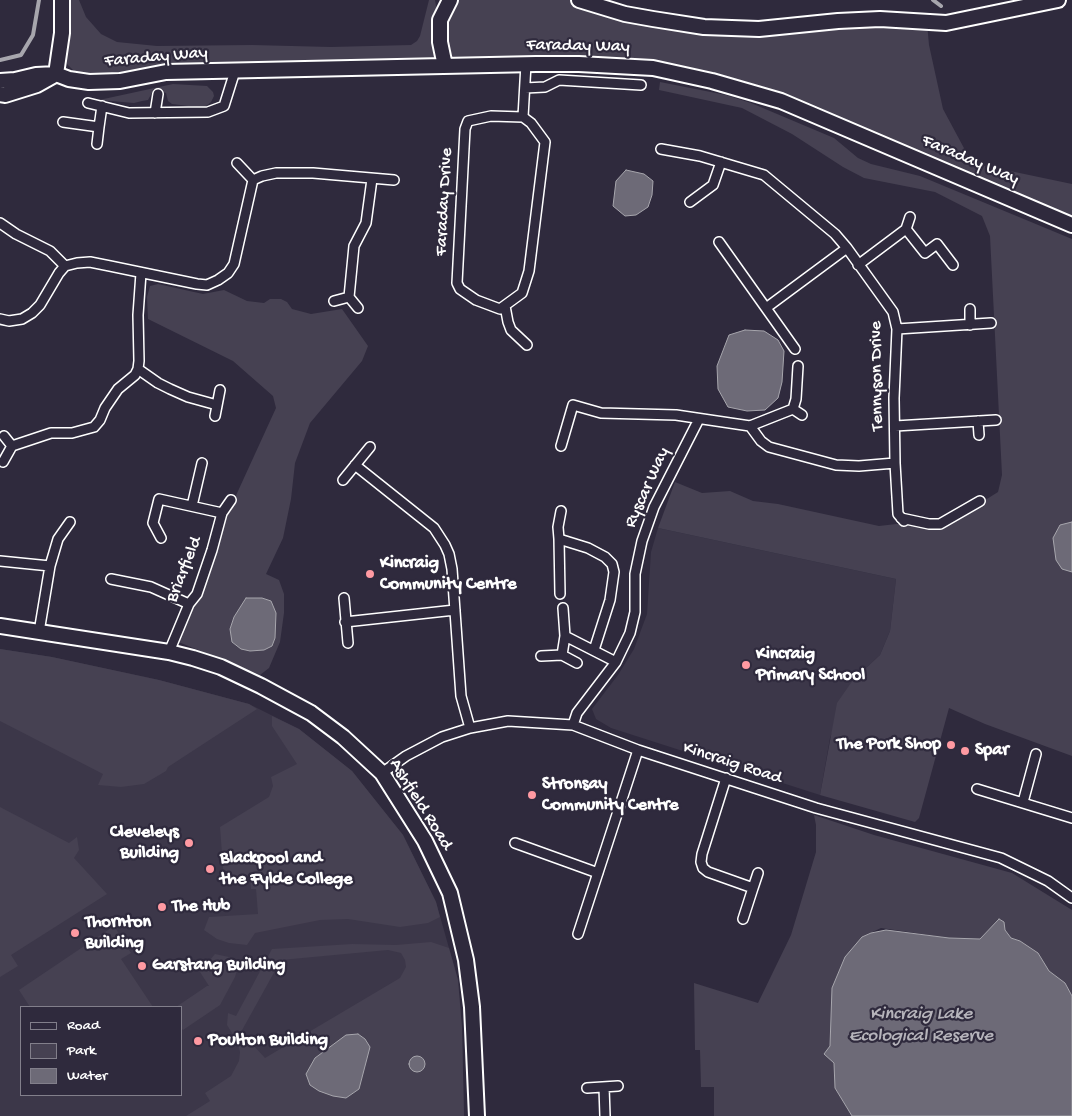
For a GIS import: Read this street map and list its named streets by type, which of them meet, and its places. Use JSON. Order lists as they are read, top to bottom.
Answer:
{
  "streets": {
    "street": [
      "Faraday Way",
      "Faraday Drive",
      "Tennyson Drive",
      "Ryscar Way",
      "Briarfield",
      "Kincraig Road",
      "Ashfield Road"
    ]
  },
  "crossings": [
    ["Ryscar Way", "Kincraig Road"],
    ["Briarfield", "Ashfield Road"],
    ["Kincraig Road", "Ashfield Road"]
  ],
  "water": ["Kincraig Lake Ecological Reserve"],
  "places": [
    "Kincraig Community Centre",
    "Kincraig Primary School",
    "The Pork Shop",
    "Spar",
    "Stronsay Community Centre",
    "Cleveleys Building",
    "Blackpool and the Fylde College",
    "The Hub",
    "Thornton Building",
    "Garstang Building",
    "Poulton Building"
  ],
  "legend": ["Road", "Park", "Water"]
}
